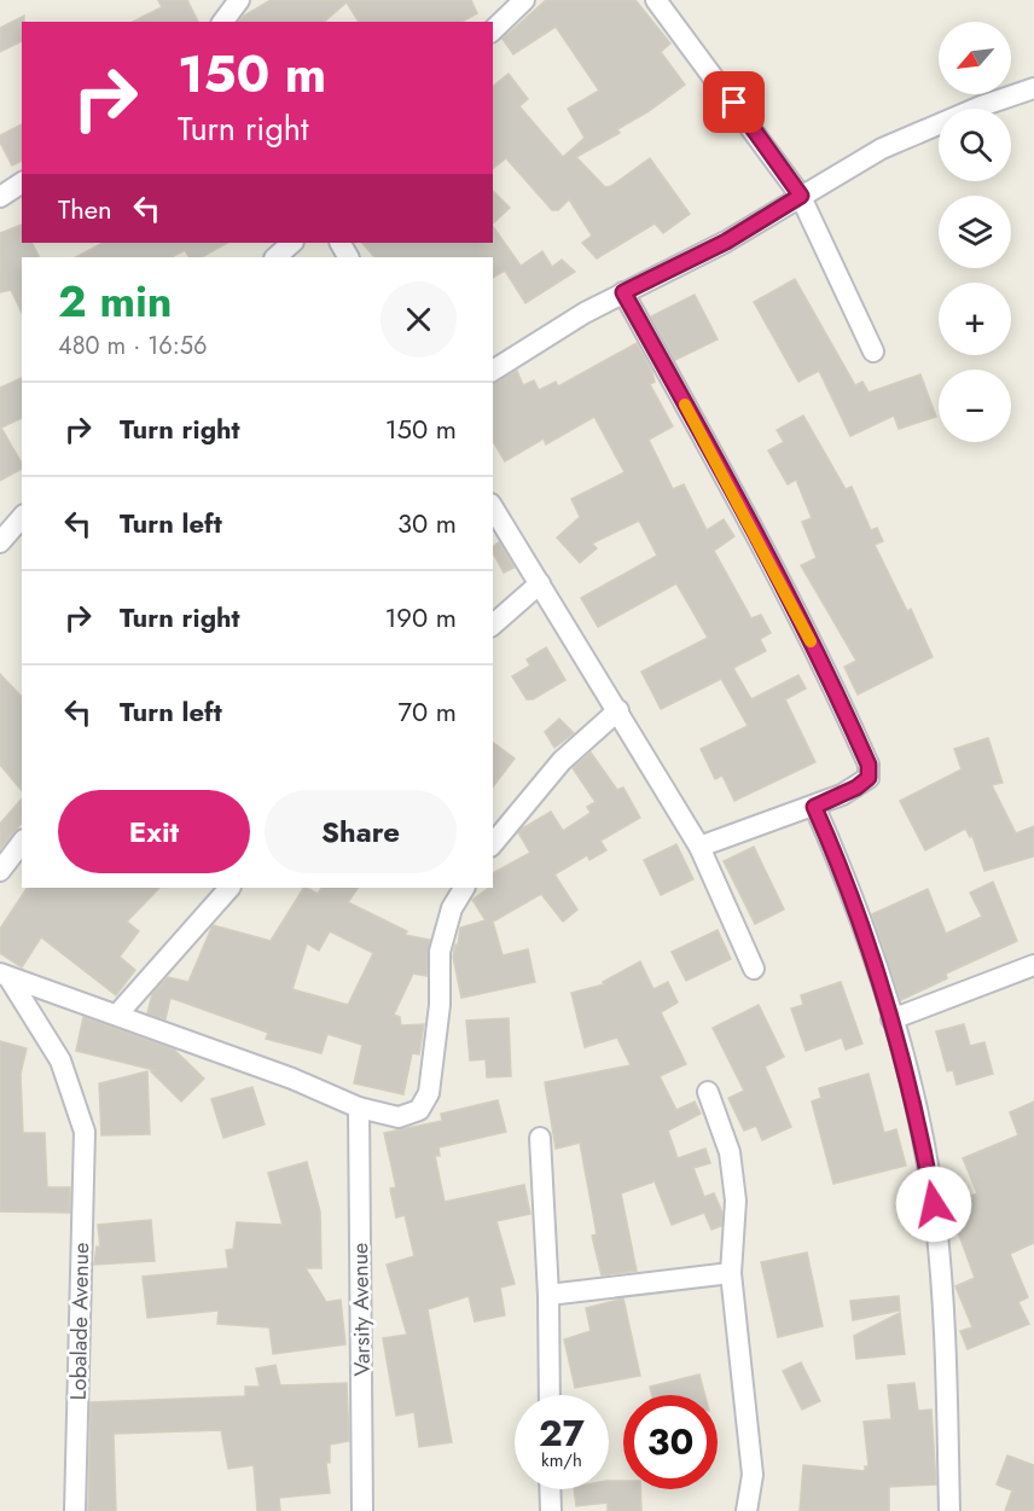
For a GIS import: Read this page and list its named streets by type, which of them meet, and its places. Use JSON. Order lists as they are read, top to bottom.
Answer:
{
  "streets": {
    "street": ["Varsity Avenue", "Lobalade Avenue"]
  },
  "north": "bottom left",
  "page": {
    "map_buttons": ["+", "−"],
    "turn": ["150 m", "Turn right"],
    "then": "Then",
    "heading": ["2 min", "480 m · 16:56"],
    "list": [
      {
        "name": "Turn right",
        "value": "150 m"
      },
      {
        "name": "Turn left",
        "value": "30 m"
      },
      {
        "name": "Turn right",
        "value": "190 m"
      },
      {
        "name": "Turn left",
        "value": "70 m"
      }
    ],
    "buttons": ["Exit", "Share"],
    "speed": "27 km/h",
    "limit": "30"
  }
}
